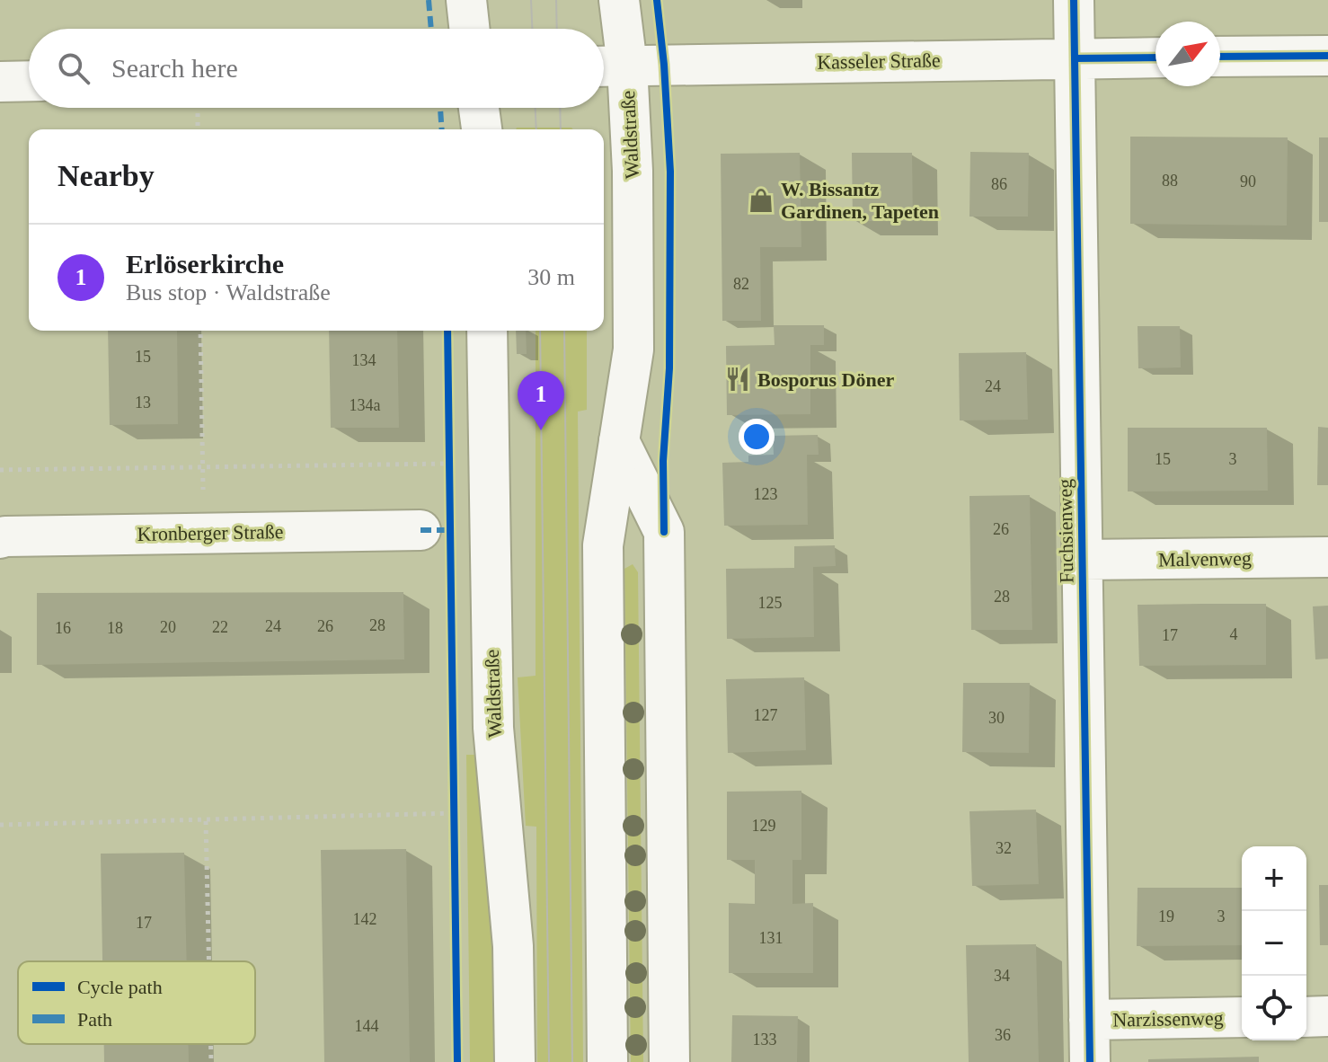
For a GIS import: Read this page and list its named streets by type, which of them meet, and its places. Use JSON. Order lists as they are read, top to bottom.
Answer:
{
  "streets": {
    "street": [
      "Kasseler Straße",
      "Waldstraße",
      "Fuchsienweg",
      "Kronberger Straße",
      "Malvenweg",
      "Narzissenweg"
    ]
  },
  "crossings": [
    ["Kasseler Straße", "Waldstraße"],
    ["Kasseler Straße", "Fuchsienweg"],
    ["Fuchsienweg", "Malvenweg"],
    ["Fuchsienweg", "Narzissenweg"]
  ],
  "places": {
    "shop": ["W. Bissantz Gardinen, Tapeten"],
    "restaurant": ["Bosporus Döner"]
  },
  "house_numbers": [
    "88",
    "90",
    "86",
    "82",
    "15",
    "134",
    "24",
    "13",
    "134a",
    "15",
    "3",
    "123",
    "26",
    "28",
    "125",
    "28",
    "24",
    "26",
    "20",
    "22",
    "16",
    "18",
    "4",
    "17",
    "127",
    "30",
    "129",
    "32",
    "19",
    "3",
    "142",
    "17",
    "131",
    "34",
    "144",
    "36",
    "133"
  ],
  "legend": ["Cycle path", "Path"],
  "north": "top right",
  "page": {
    "search": "Search here",
    "heading": "Nearby",
    "list": [
      {
        "mark": "1",
        "name": "Erlöserkirche",
        "note": "Bus stop · Waldstraße",
        "value": "30 m"
      }
    ],
    "pins": "1",
    "map_buttons": ["+", "−"]
  }
}
